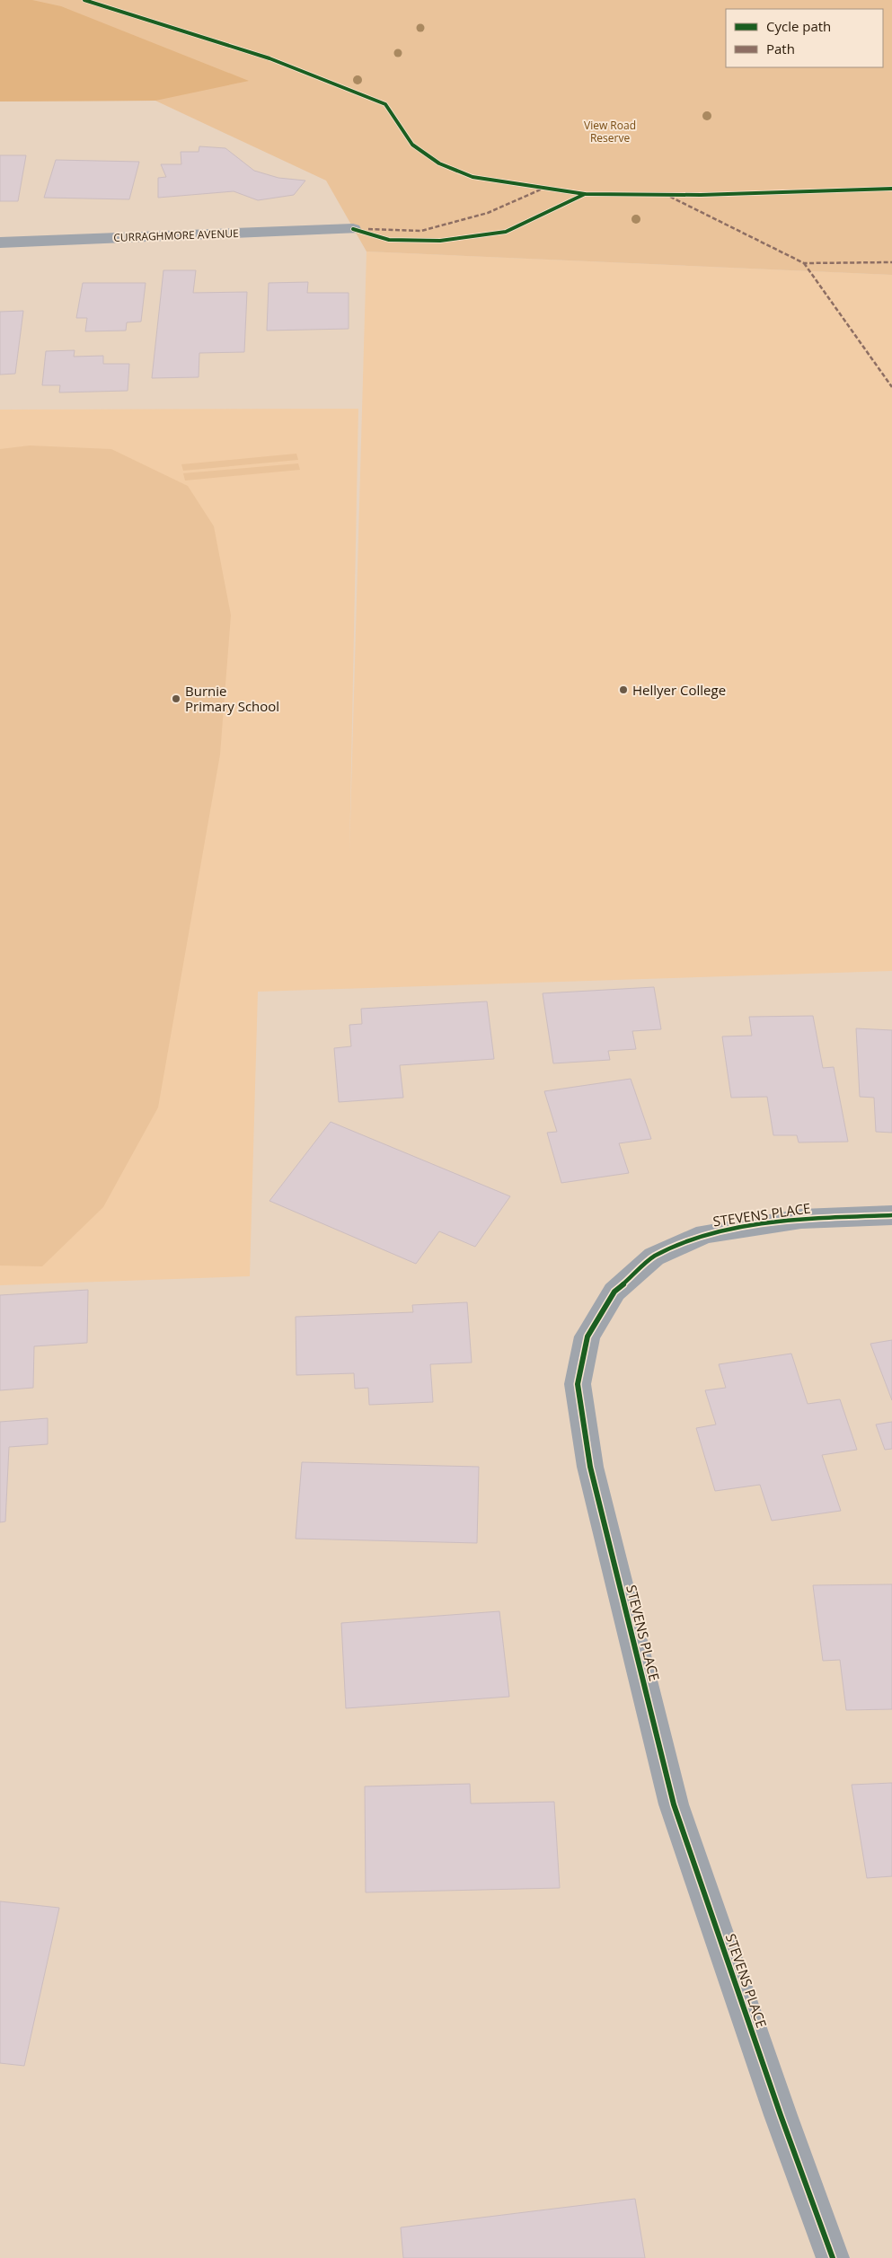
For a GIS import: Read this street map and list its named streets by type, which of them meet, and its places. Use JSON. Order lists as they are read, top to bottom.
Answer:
{
  "streets": {
    "street": ["CURRAGHMORE AVENUE", "STEVENS PLACE"]
  },
  "parks": ["View Road Reserve"],
  "places": ["Hellyer College", "Burnie Primary School"],
  "legend": ["Cycle path", "Path"]
}
